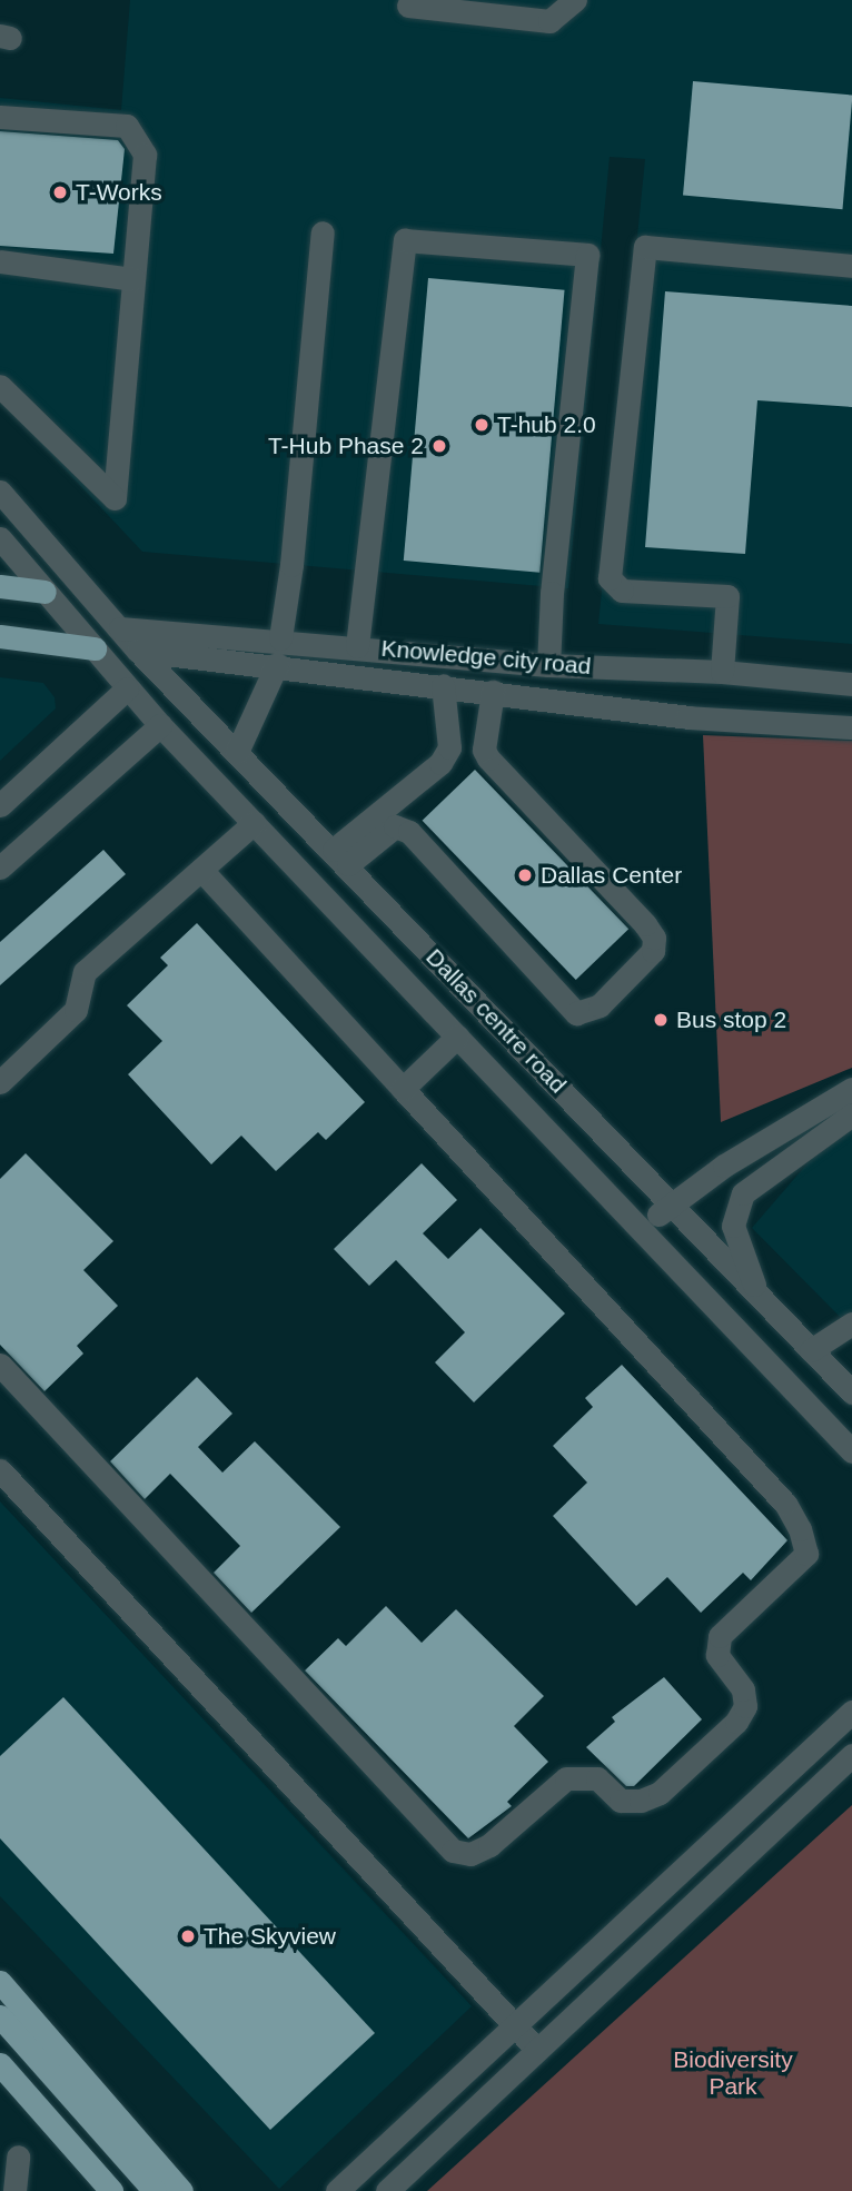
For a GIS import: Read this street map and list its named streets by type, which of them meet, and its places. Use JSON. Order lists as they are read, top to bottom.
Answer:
{
  "streets": {
    "street": ["Knowledge city road", "Dallas centre road"]
  },
  "crossings": [
    ["Knowledge city road", "Dallas centre road"]
  ],
  "parks": ["Biodiversity Park"],
  "places": [
    "T-Works",
    "T-hub 2.0",
    "T-Hub Phase 2",
    "Dallas Center",
    "Bus stop 2",
    "The Skyview"
  ]
}
